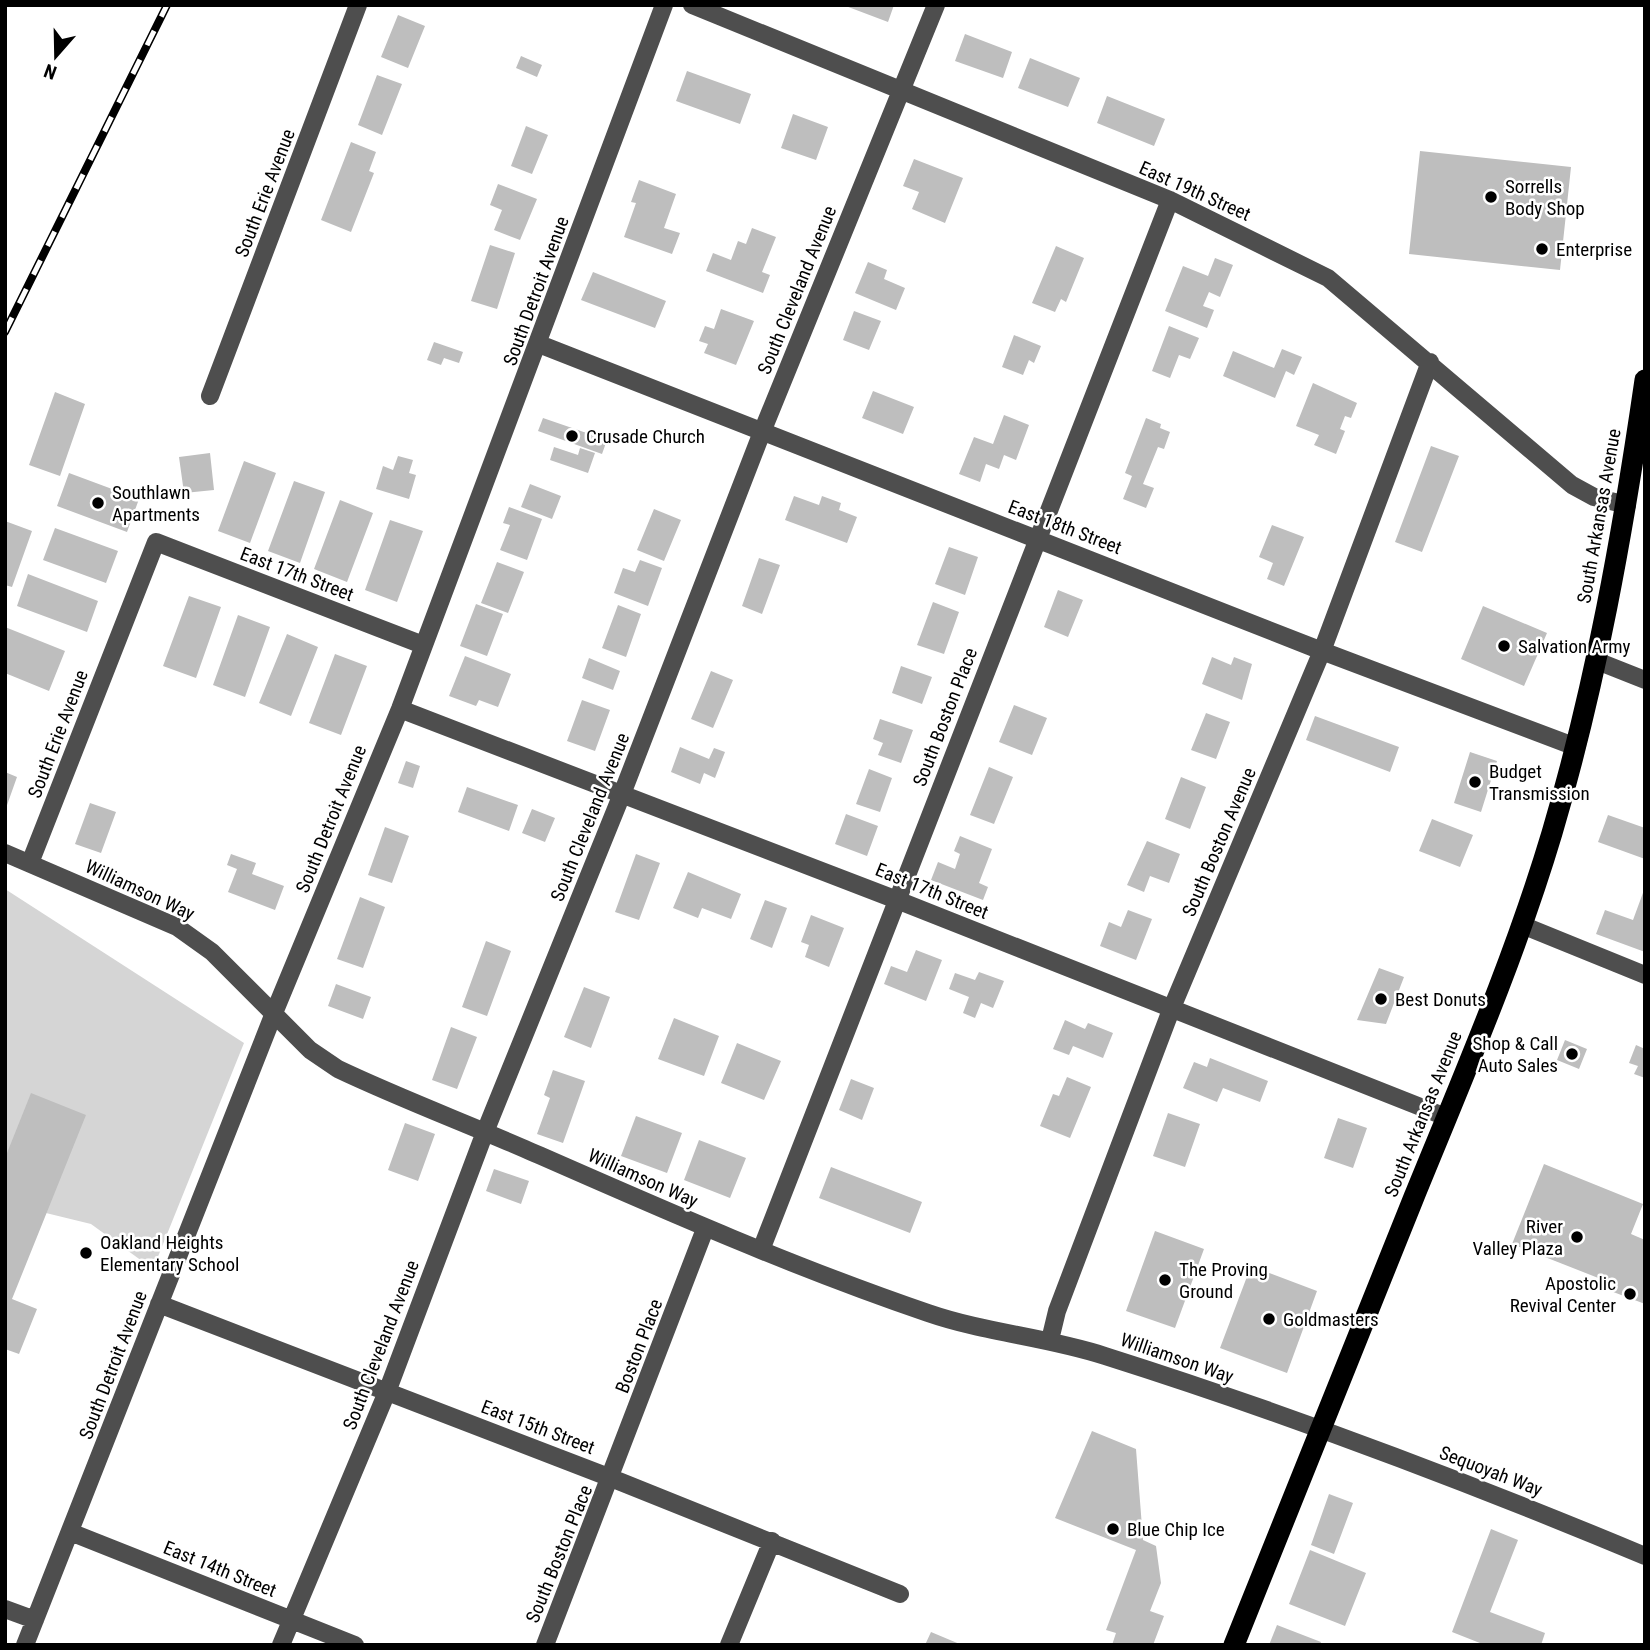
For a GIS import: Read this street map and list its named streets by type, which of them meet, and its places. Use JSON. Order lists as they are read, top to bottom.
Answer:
{
  "streets": {
    "highway": ["South Arkansas Avenue"],
    "street": [
      "East 19th Street",
      "South Erie Avenue",
      "South Cleveland Avenue",
      "South Detroit Avenue",
      "East 18th Street",
      "East 17th Street",
      "South Boston Place",
      "South Boston Avenue",
      "Williamson Way",
      "Boston Place",
      "East 15th Street",
      "Sequoyah Way",
      "East 14th Street"
    ]
  },
  "crossings": [
    ["East 19th Street", "South Cleveland Avenue"],
    ["East 19th Street", "South Arkansas Avenue"],
    ["East 19th Street", "South Boston Place"],
    ["East 19th Street", "South Boston Avenue"],
    ["South Erie Avenue", "East 17th Street"],
    ["South Erie Avenue", "Williamson Way"],
    ["South Cleveland Avenue", "East 18th Street"],
    ["South Cleveland Avenue", "East 17th Street"],
    ["South Cleveland Avenue", "Williamson Way"],
    ["South Cleveland Avenue", "East 15th Street"],
    ["South Cleveland Avenue", "East 14th Street"],
    ["South Detroit Avenue", "East 18th Street"],
    ["South Detroit Avenue", "East 17th Street"],
    ["South Detroit Avenue", "Williamson Way"],
    ["South Detroit Avenue", "East 15th Street"],
    ["South Detroit Avenue", "East 14th Street"],
    ["South Arkansas Avenue", "East 18th Street"],
    ["South Arkansas Avenue", "East 17th Street"],
    ["South Arkansas Avenue", "Williamson Way"],
    ["South Arkansas Avenue", "Sequoyah Way"],
    ["East 18th Street", "South Boston Place"],
    ["East 18th Street", "South Boston Avenue"],
    ["East 17th Street", "South Boston Place"],
    ["East 17th Street", "South Boston Avenue"],
    ["South Boston Place", "Williamson Way"],
    ["South Boston Place", "Boston Place"],
    ["South Boston Place", "East 15th Street"],
    ["South Boston Avenue", "Williamson Way"],
    ["Williamson Way", "Boston Place"],
    ["Williamson Way", "Sequoyah Way"],
    ["Boston Place", "East 15th Street"]
  ],
  "places": [
    "Sorrells Body Shop",
    "Enterprise",
    "Crusade Church",
    "Southlawn Apartments",
    "Salvation Army",
    "Budget Transmission",
    "Best Donuts",
    "Shop & Call Auto Sales",
    "River Valley Plaza",
    "Oakland Heights Elementary School",
    "The Proving Ground",
    "Apostolic Revival Center",
    "Goldmasters",
    "Blue Chip Ice"
  ],
  "north": "bottom"
}
